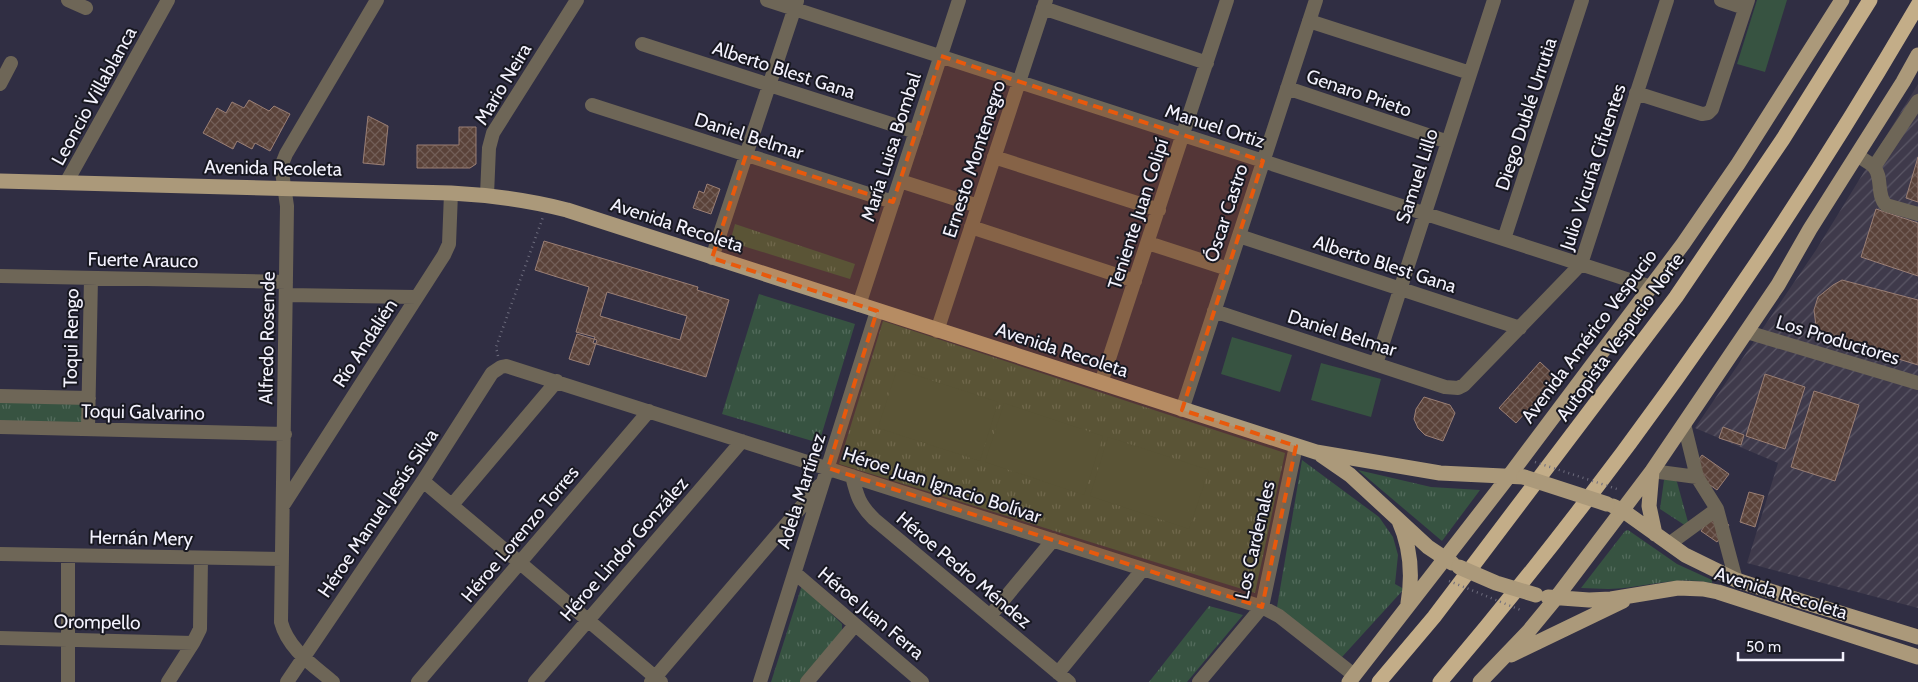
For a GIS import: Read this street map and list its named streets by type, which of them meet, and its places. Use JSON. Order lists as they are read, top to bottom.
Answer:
{
  "streets": {
    "highway": ["Autopista Vespucio Norte"],
    "main road": ["Avenida Recoleta", "Avenida Américo Vespucio"],
    "street": [
      "Alberto Blest Gana",
      "Mario Neira",
      "Genaro Prieto",
      "Leoncio Villablanca",
      "Diego Dublé Urrutia",
      "Manuel Ortiz",
      "Daniel Belmar",
      "María Luisa Bombal",
      "Ernesto Montenegro",
      "Julio Vicuña Cifuentes",
      "Samuel Lillo",
      "Óscar Castro",
      "Teniente Juan Colipí",
      "Fuerte Arauco",
      "Toqui Rengo",
      "Alfredo Rosende",
      "Los Productores",
      "Río Andalién",
      "Toqui Galvarino",
      "Héroe Juan Ignacio Bolívar",
      "Adela Martínez",
      "Héroe Manuel Jesús Silva",
      "Héroe Lorenzo Torres",
      "Hernán Mery",
      "Los Cardenales",
      "Héroe Lindor González",
      "Héroe Pedro Méndez",
      "Héroe Juan Ferra",
      "Orompello"
    ]
  },
  "crossings": [
    ["Alberto Blest Gana", "María Luisa Bombal"],
    ["Alberto Blest Gana", "Julio Vicuña Cifuentes"],
    ["Alberto Blest Gana", "Samuel Lillo"],
    ["Alberto Blest Gana", "Óscar Castro"],
    ["Mario Neira", "Avenida Recoleta"],
    ["Genaro Prieto", "Samuel Lillo"],
    ["Genaro Prieto", "Óscar Castro"],
    ["Leoncio Villablanca", "Avenida Recoleta"],
    ["Diego Dublé Urrutia", "Manuel Ortiz"],
    ["Manuel Ortiz", "María Luisa Bombal"],
    ["Manuel Ortiz", "Ernesto Montenegro"],
    ["Manuel Ortiz", "Julio Vicuña Cifuentes"],
    ["Manuel Ortiz", "Samuel Lillo"],
    ["Manuel Ortiz", "Óscar Castro"],
    ["Manuel Ortiz", "Teniente Juan Colipí"],
    ["Manuel Ortiz", "Avenida Américo Vespucio"],
    ["Daniel Belmar", "María Luisa Bombal"],
    ["Daniel Belmar", "Julio Vicuña Cifuentes"],
    ["Daniel Belmar", "Samuel Lillo"],
    ["Daniel Belmar", "Óscar Castro"],
    ["María Luisa Bombal", "Avenida Recoleta"],
    ["Ernesto Montenegro", "Avenida Recoleta"],
    ["Avenida Recoleta", "Óscar Castro"],
    ["Avenida Recoleta", "Teniente Juan Colipí"],
    ["Avenida Recoleta", "Avenida Américo Vespucio"],
    ["Avenida Recoleta", "Alfredo Rosende"],
    ["Avenida Recoleta", "Río Andalién"],
    ["Avenida Recoleta", "Adela Martínez"],
    ["Avenida Recoleta", "Los Cardenales"],
    ["Fuerte Arauco", "Toqui Rengo"],
    ["Fuerte Arauco", "Alfredo Rosende"],
    ["Fuerte Arauco", "Río Andalién"],
    ["Avenida Américo Vespucio", "Héroe Juan Ignacio Bolívar"],
    ["Toqui Rengo", "Toqui Galvarino"],
    ["Alfredo Rosende", "Río Andalién"],
    ["Alfredo Rosende", "Toqui Galvarino"],
    ["Alfredo Rosende", "Héroe Manuel Jesús Silva"],
    ["Alfredo Rosende", "Hernán Mery"],
    ["Héroe Juan Ignacio Bolívar", "Adela Martínez"],
    ["Héroe Juan Ignacio Bolívar", "Héroe Manuel Jesús Silva"],
    ["Héroe Juan Ignacio Bolívar", "Héroe Lorenzo Torres"],
    ["Héroe Juan Ignacio Bolívar", "Los Cardenales"],
    ["Héroe Juan Ignacio Bolívar", "Héroe Lindor González"],
    ["Héroe Juan Ignacio Bolívar", "Héroe Pedro Méndez"],
    ["Adela Martínez", "Héroe Juan Ferra"]
  ],
  "scale_bar": "50 m"
}
